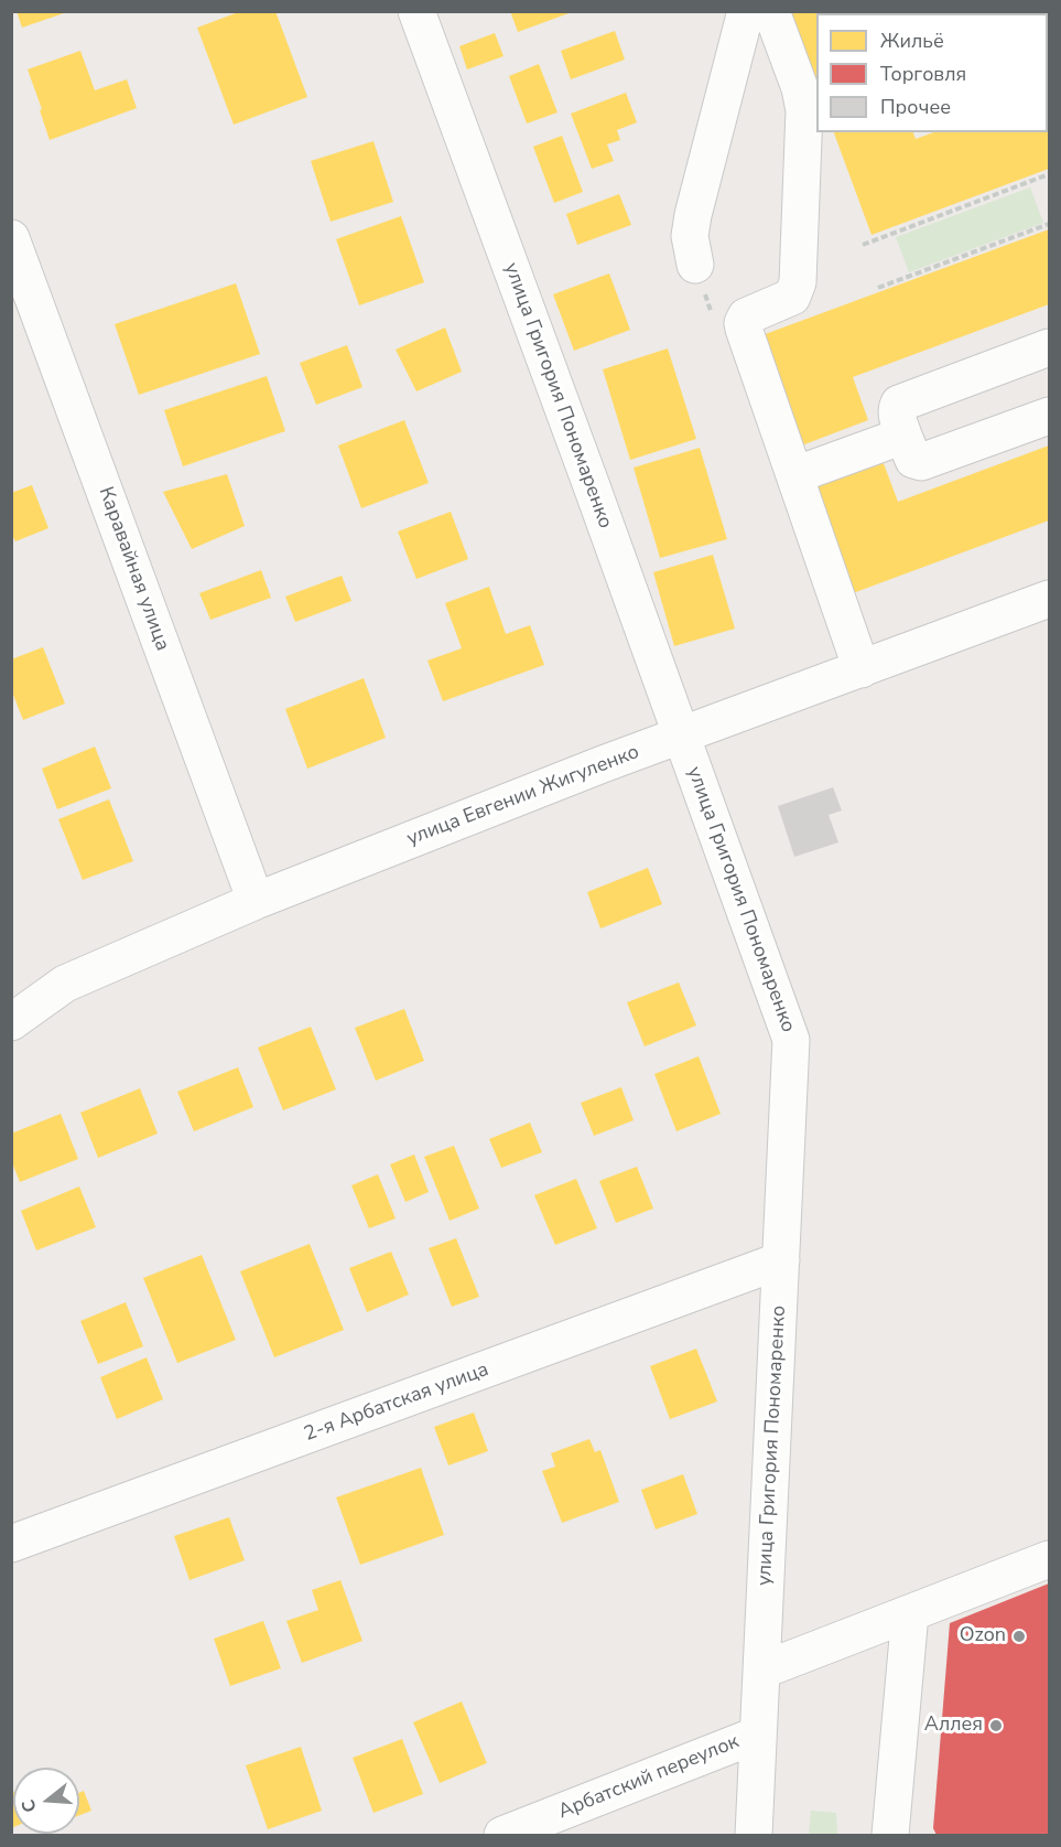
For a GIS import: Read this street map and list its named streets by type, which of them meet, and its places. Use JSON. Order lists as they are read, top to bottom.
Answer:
{
  "streets": {
    "street": [
      "улица Григория Пономаренко",
      "Каравайная улица",
      "улица Евгении Жигуленко",
      "2-я Арбатская улица",
      "Арбатский переулок"
    ]
  },
  "crossings": [
    ["улица Григория Пономаренко", "улица Евгении Жигуленко"],
    ["улица Григория Пономаренко", "2-я Арбатская улица"],
    ["улица Григория Пономаренко", "Арбатский переулок"],
    ["Каравайная улица", "улица Евгении Жигуленко"]
  ],
  "places": ["Ozon", "Аллея"],
  "legend": ["Жильё", "Торговля", "Прочее"],
  "north": "left"
}
